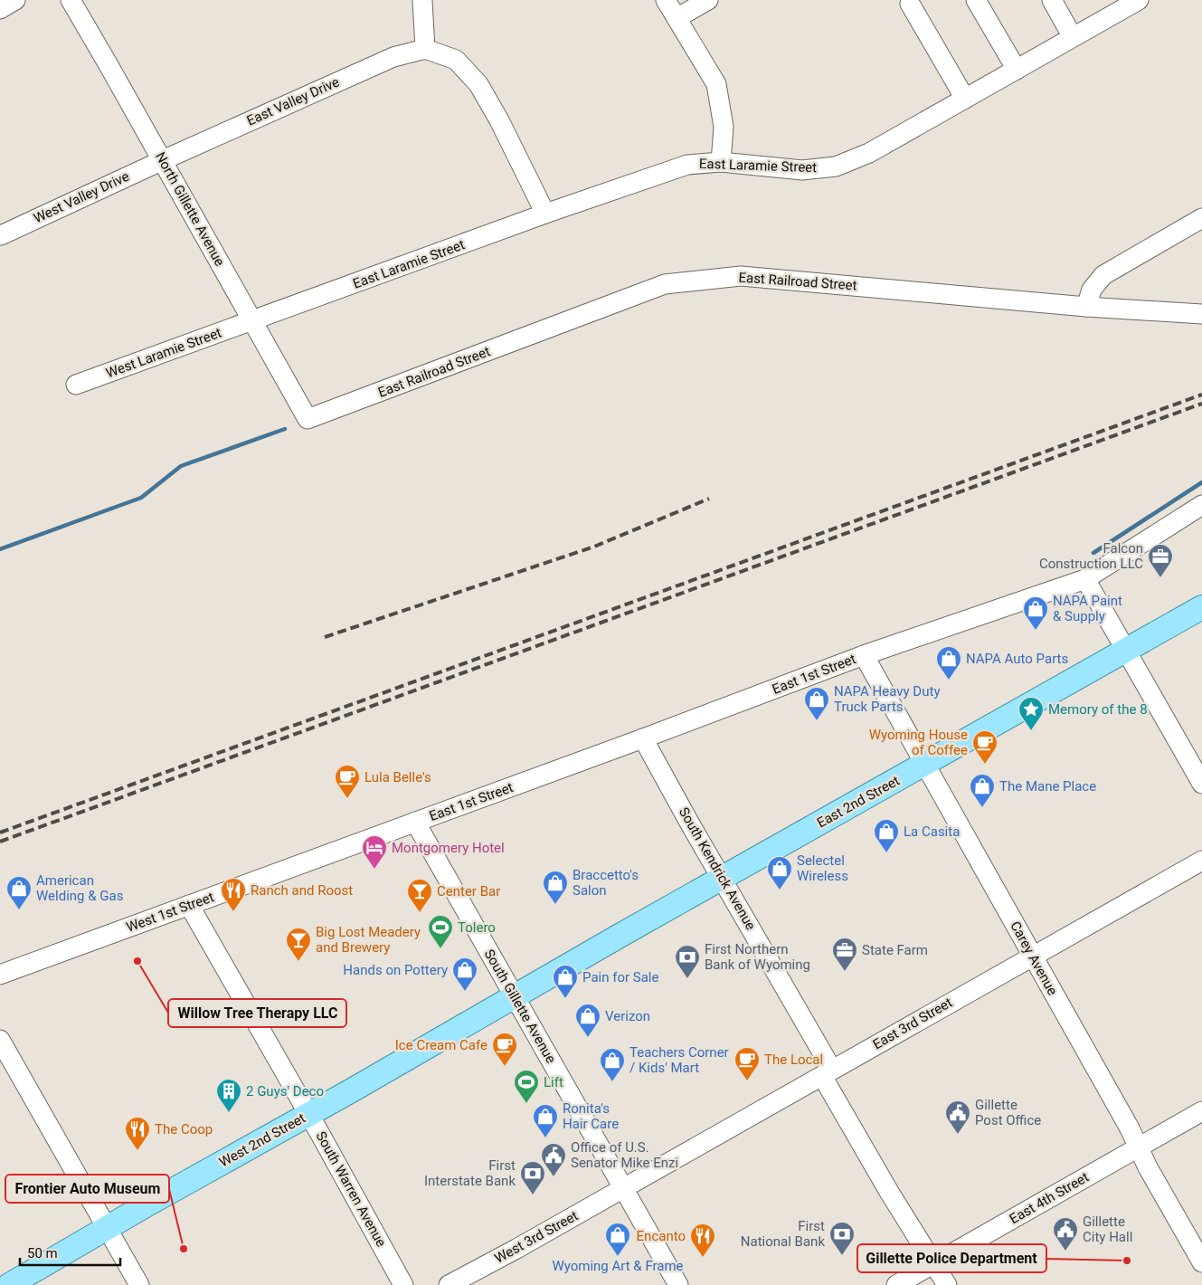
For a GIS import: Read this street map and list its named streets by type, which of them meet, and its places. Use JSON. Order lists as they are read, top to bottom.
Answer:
{
  "streets": {
    "main road": ["East 2nd Street", "West 2nd Street"],
    "street": [
      "East Valley Drive",
      "East Laramie Street",
      "West Valley Drive",
      "North Gillette Avenue",
      "East Railroad Street",
      "West Laramie Street",
      "East 1st Street",
      "South Kendrick Avenue",
      "West 1st Street",
      "Carey Avenue",
      "South Gillette Avenue",
      "East 3rd Street",
      "South Warren Avenue",
      "East 4th Street",
      "West 3rd Street"
    ]
  },
  "crossings": [
    ["East Valley Drive", "West Valley Drive"],
    ["East Valley Drive", "North Gillette Avenue"],
    ["East Laramie Street", "North Gillette Avenue"],
    ["East Laramie Street", "West Laramie Street"],
    ["West Valley Drive", "North Gillette Avenue"],
    ["North Gillette Avenue", "East Railroad Street"],
    ["North Gillette Avenue", "West Laramie Street"],
    ["East 1st Street", "South Kendrick Avenue"],
    ["East 1st Street", "West 1st Street"],
    ["East 1st Street", "Carey Avenue"],
    ["East 1st Street", "South Gillette Avenue"],
    ["East 2nd Street", "South Kendrick Avenue"],
    ["East 2nd Street", "Carey Avenue"],
    ["East 2nd Street", "South Gillette Avenue"],
    ["East 2nd Street", "West 2nd Street"],
    ["South Kendrick Avenue", "East 3rd Street"],
    ["South Kendrick Avenue", "East 4th Street"],
    ["West 1st Street", "South Gillette Avenue"],
    ["West 1st Street", "South Warren Avenue"],
    ["Carey Avenue", "East 3rd Street"],
    ["Carey Avenue", "East 4th Street"],
    ["South Gillette Avenue", "East 3rd Street"],
    ["South Gillette Avenue", "West 2nd Street"],
    ["South Gillette Avenue", "West 3rd Street"],
    ["East 3rd Street", "West 3rd Street"],
    ["West 2nd Street", "South Warren Avenue"]
  ],
  "places": {
    "office": ["Falcon Construction LLC", "State Farm"],
    "shop": [
      "NAPA Paint & Supply",
      "NAPA Auto Parts",
      "NAPA Heavy Duty Truck Parts",
      "The Mane Place",
      "La Casita",
      "Selectel Wireless",
      "Braccetto's Salon",
      "American Welding & Gas",
      "Hands on Pottery",
      "Pain for Sale",
      "Verizon",
      "Teachers Corner / Kids' Mart",
      "Ronita's Hair Care",
      "Wyoming Art & Frame"
    ],
    "place": ["Memory of the 8"],
    "cafe": [
      "Wyoming House of Coffee",
      "Lula Belle's",
      "Ice Cream Cafe",
      "The Local"
    ],
    "hotel": ["Montgomery Hotel"],
    "restaurant": ["Ranch and Roost", "The Coop", "Encanto"],
    "bar": ["Center Bar", "Big Lost Meadery and Brewery"],
    "sports": ["Tolero", "Lift"],
    "other": ["Willow Tree Therapy LLC", "Frontier Auto Museum", "Gillette Police Department"],
    "bank": ["First Northern Bank of Wyoming", "First Interstate Bank", "First National Bank"],
    "building": ["2 Guys' Deco"],
    "public building": ["Gillette Post Office", "Office of U.S. Senator Mike Enzi", "Gillette City Hall"]
  },
  "scale_bar": "50 m"
}
